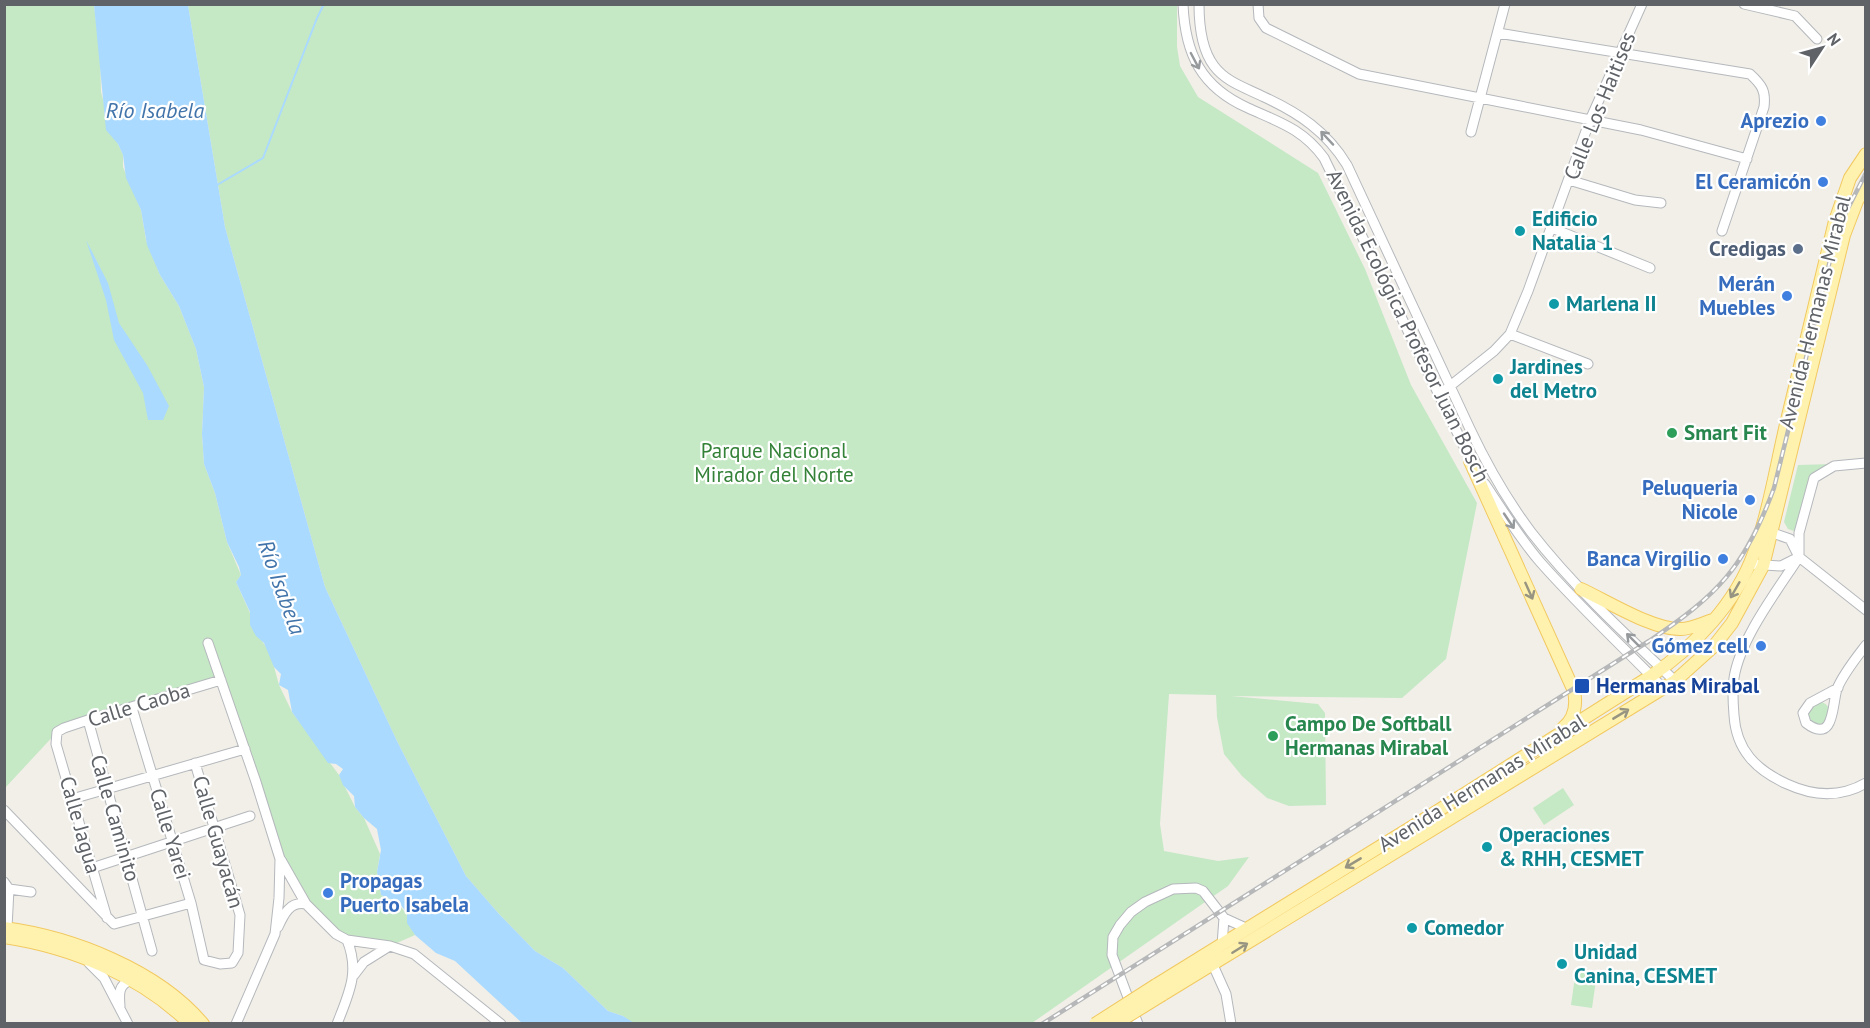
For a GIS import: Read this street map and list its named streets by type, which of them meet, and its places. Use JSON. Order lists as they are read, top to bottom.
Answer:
{
  "streets": {
    "main road": ["Avenida Hermanas Mirabal"],
    "street": [
      "Calle Los Haitises",
      "Avenida Ecológica Profesor Juan Bosch",
      "Calle Caoba",
      "Calle Caminito",
      "Calle Jagua",
      "Calle Yarei",
      "Calle Guayacán"
    ]
  },
  "crossings": [
    ["Calle Los Haitises", "Avenida Ecológica Profesor Juan Bosch"],
    ["Avenida Hermanas Mirabal", "Avenida Ecológica Profesor Juan Bosch"],
    ["Calle Caoba", "Calle Caminito"],
    ["Calle Caoba", "Calle Jagua"],
    ["Calle Caoba", "Calle Yarei"],
    ["Calle Yarei", "Calle Guayacán"]
  ],
  "water": ["Río Isabela"],
  "parks": ["Parque Nacional Mirador del Norte"],
  "places": {
    "other": [
      "Aprezio",
      "El Ceramicón",
      "Edificio Natalia 1",
      "Credigas",
      "Merán Muebles",
      "Marlena II",
      "Jardines del Metro",
      "Smart Fit",
      "Peluqueria Nicole",
      "Banca Virgilio",
      "Gómez cell",
      "Campo De Softball Hermanas Mirabal",
      "Operaciones & RHH, CESMET",
      "Propagas Puerto Isabela",
      "Comedor",
      "Unidad Canina, CESMET"
    ],
    "transit": ["Hermanas Mirabal"]
  },
  "north": "top right"
}
